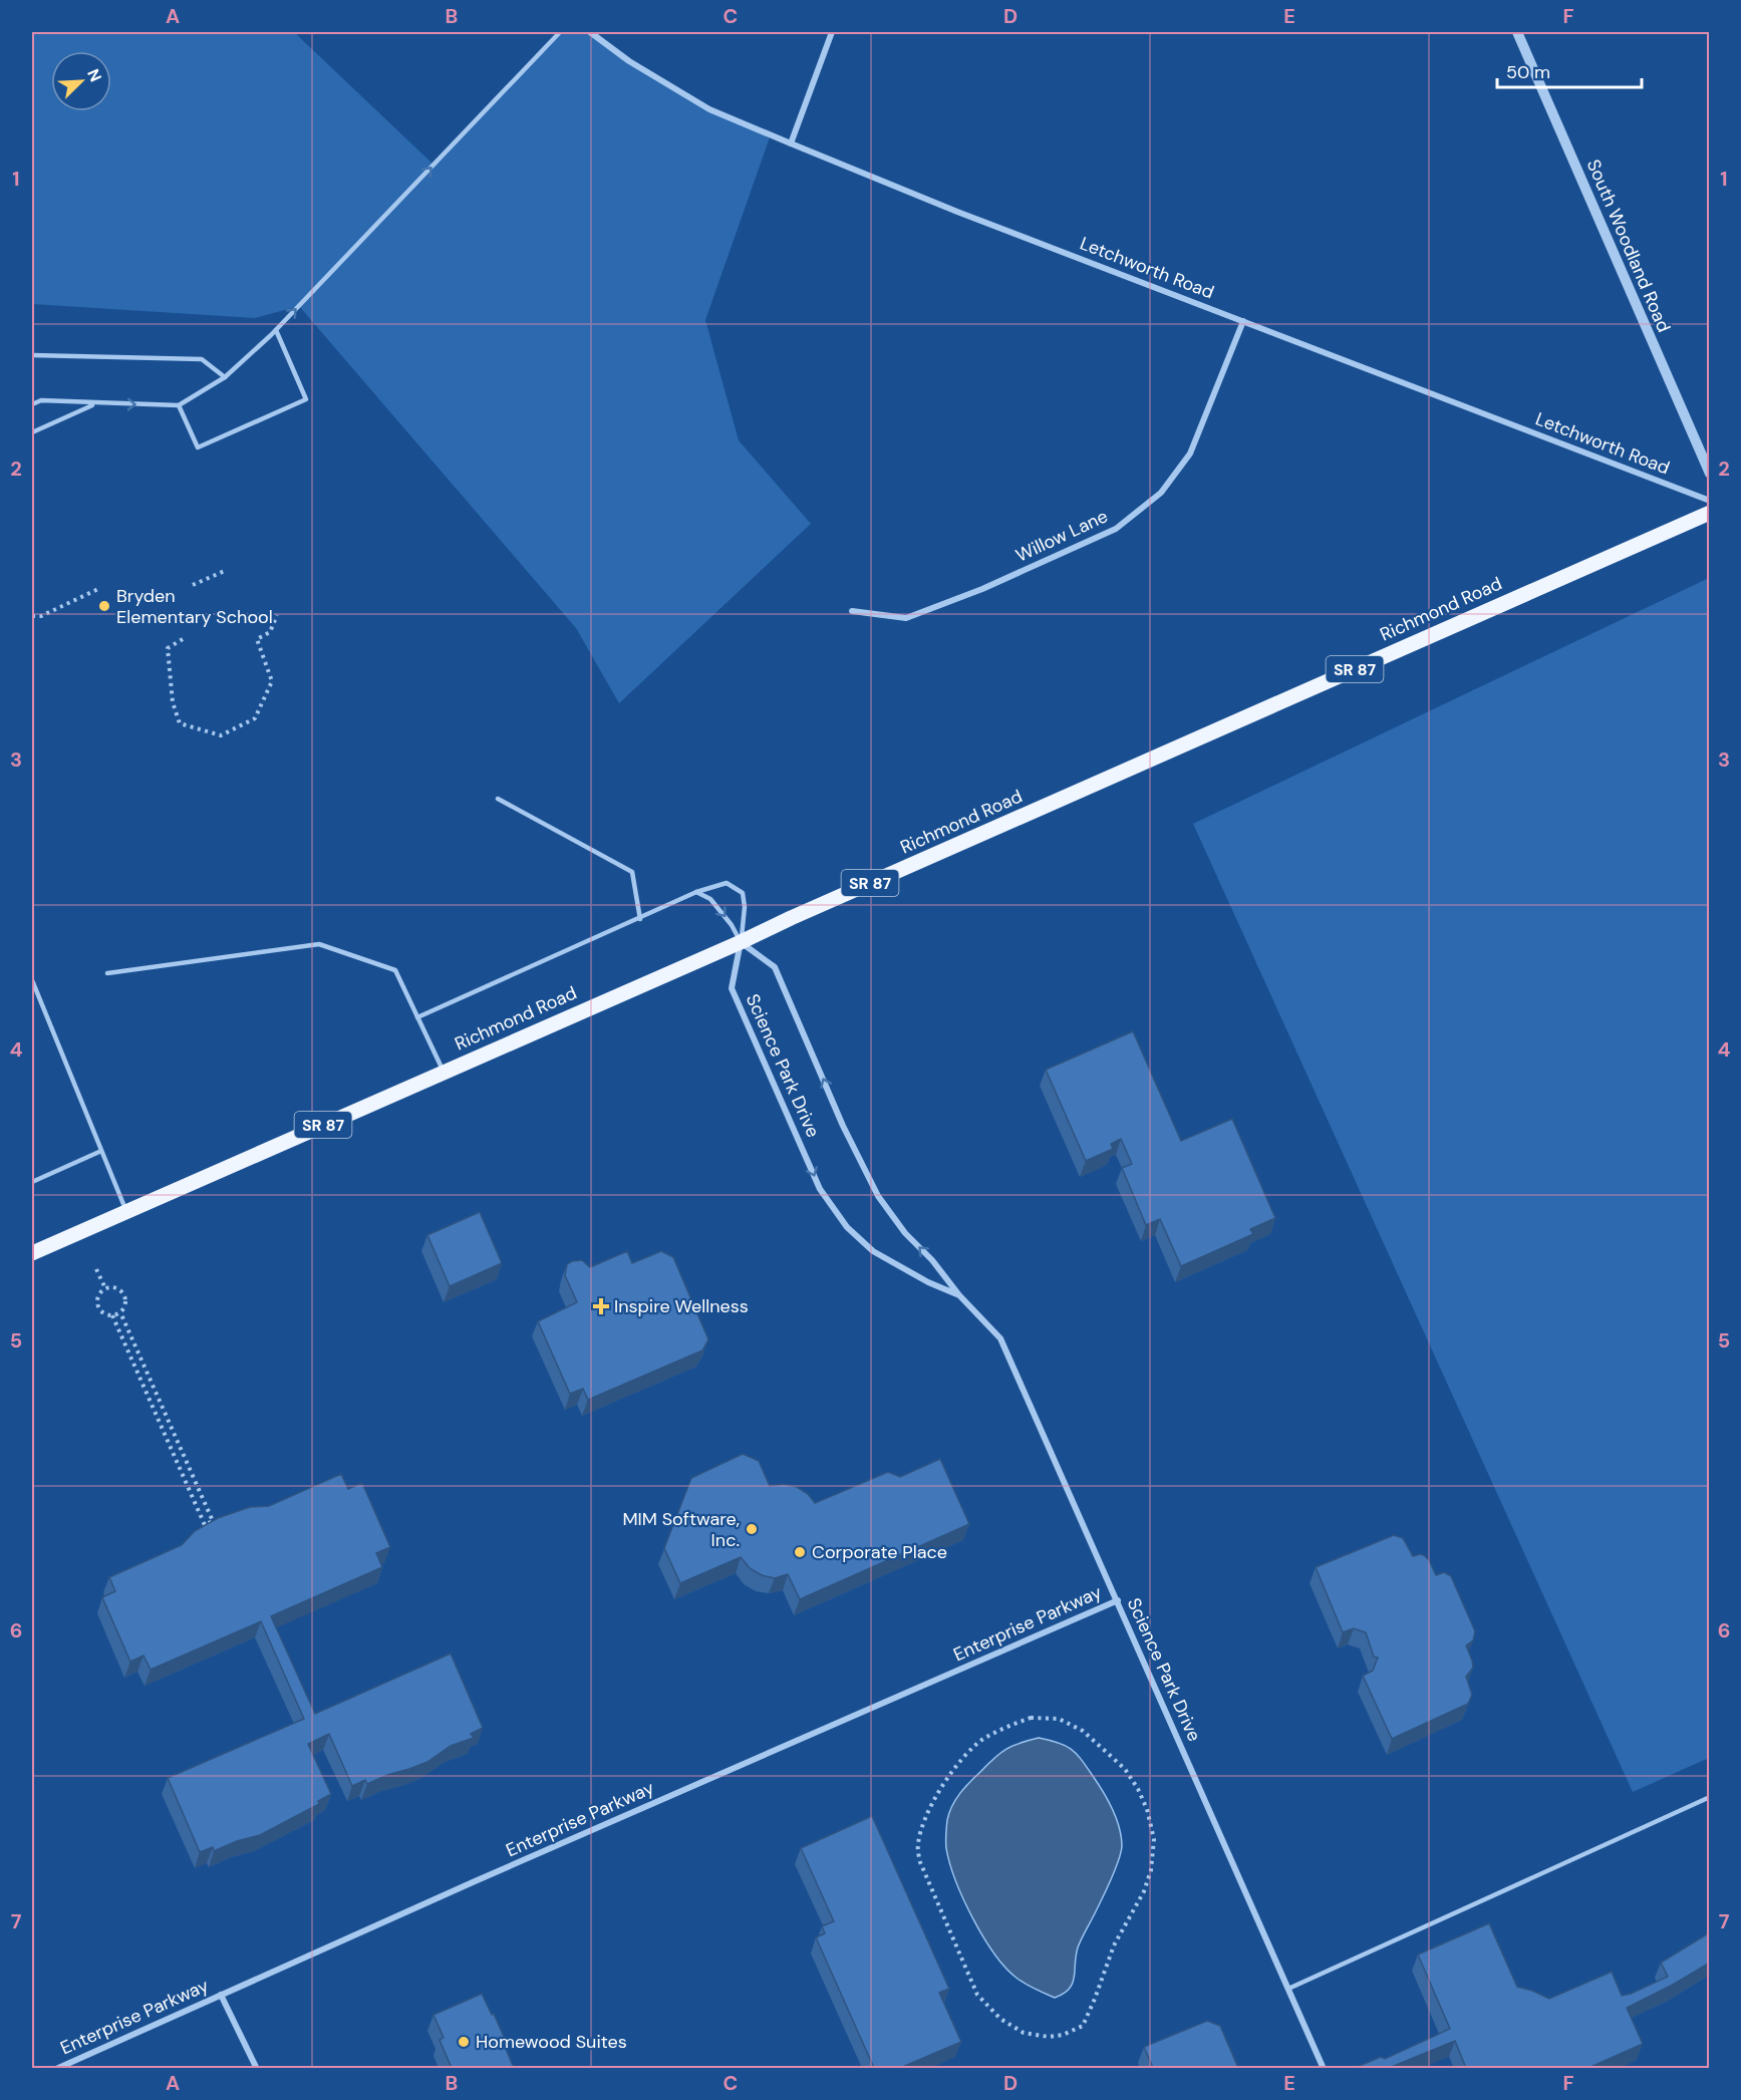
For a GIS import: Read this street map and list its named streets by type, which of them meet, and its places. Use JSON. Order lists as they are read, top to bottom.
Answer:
{
  "streets": {
    "main road": ["Richmond Road", "SR 87"],
    "street": [
      "South Woodland Road",
      "Letchworth Road",
      "Willow Lane",
      "Science Park Drive",
      "Enterprise Parkway"
    ]
  },
  "crossings": [
    ["Letchworth Road", "Willow Lane"],
    ["Richmond Road", "Science Park Drive"],
    ["Science Park Drive", "Enterprise Parkway"]
  ],
  "places": {
    "other": [
      "Bryden Elementary School",
      "MIM Software, Inc.",
      "Corporate Place",
      "Homewood Suites"
    ],
    "health": ["Inspire Wellness"]
  },
  "scale_bar": "50 m",
  "north": "top right",
  "grid": {
    "columns": [
      "A",
      "B",
      "C",
      "D",
      "E",
      "F"
    ],
    "rows": [
      "1",
      "2",
      "3",
      "4",
      "5",
      "6",
      "7"
    ]
  }
}
